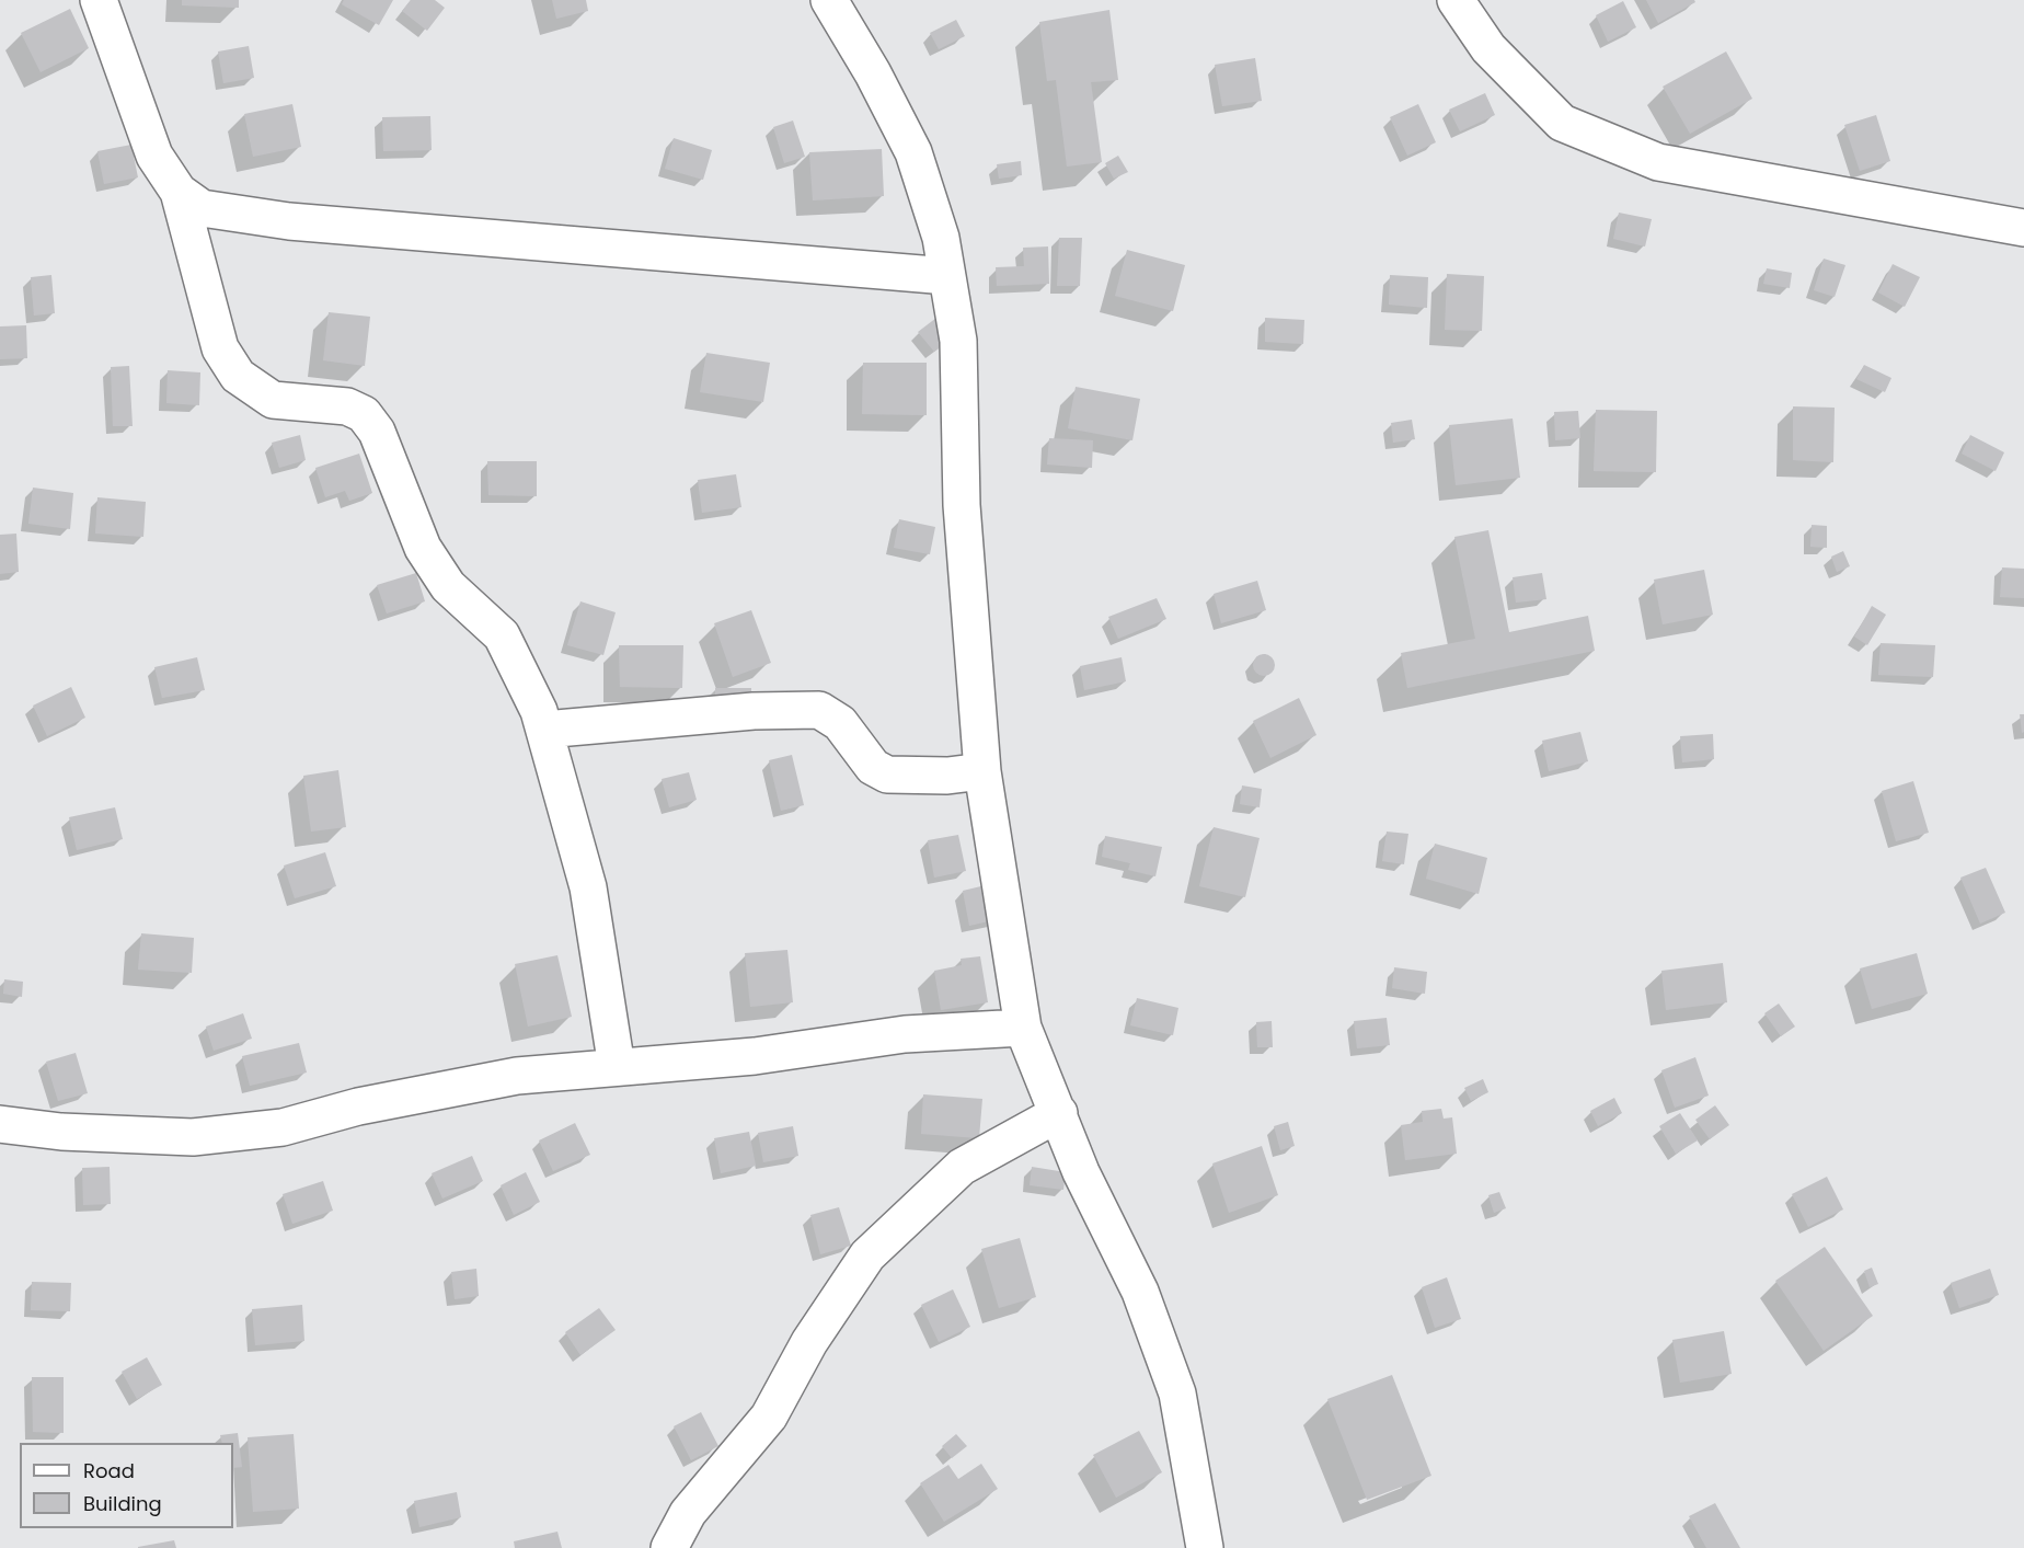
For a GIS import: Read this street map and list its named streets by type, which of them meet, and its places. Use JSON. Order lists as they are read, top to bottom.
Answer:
{
  "legend": ["Road", "Building"]
}
